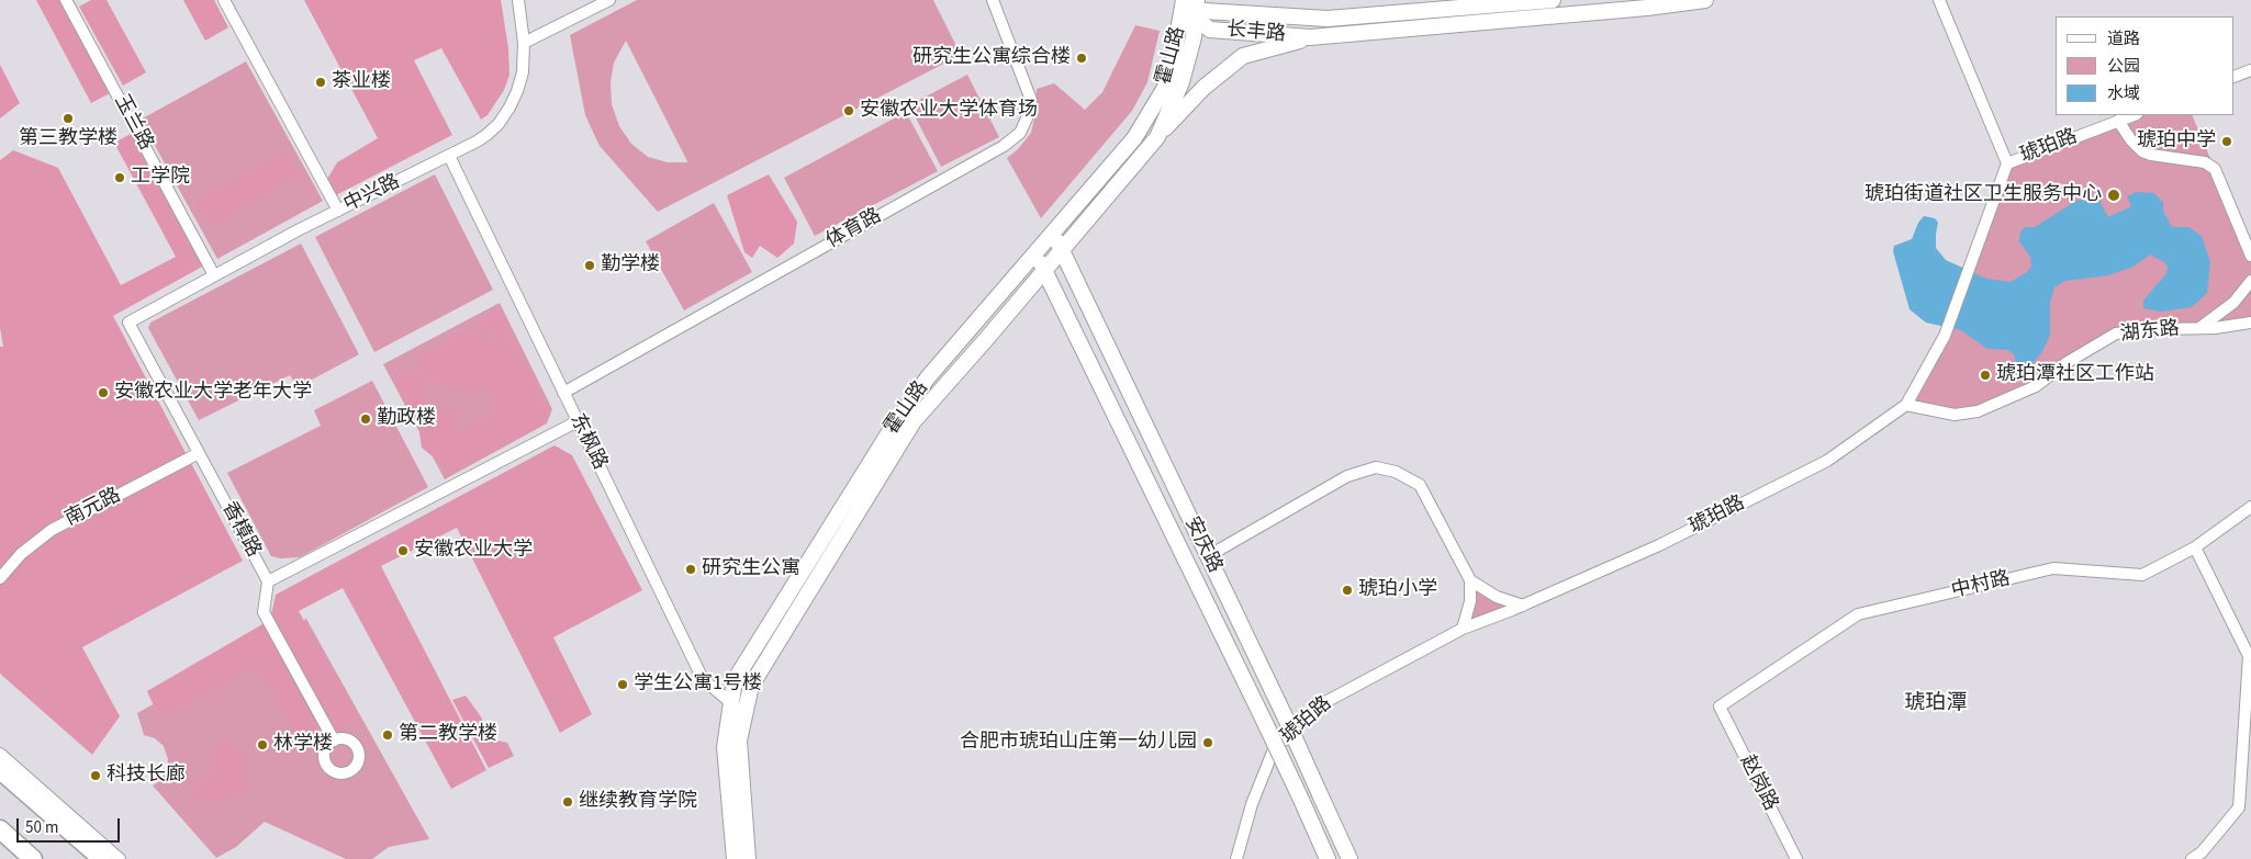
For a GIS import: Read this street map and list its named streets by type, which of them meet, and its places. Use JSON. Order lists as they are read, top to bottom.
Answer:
{
  "streets": {
    "main road": ["长丰路", "霍山路", "安庆路"],
    "street": [
      "玉兰路",
      "琥珀路",
      "中兴路",
      "体育路",
      "湖东路",
      "东枫路",
      "南元路",
      "香樟路",
      "中村路",
      "赵岗路"
    ]
  },
  "crossings": [
    ["长丰路", "霍山路"],
    ["霍山路", "东枫路"],
    ["霍山路", "安庆路"],
    ["玉兰路", "中兴路"],
    ["琥珀路", "湖东路"],
    ["中兴路", "东枫路"],
    ["中兴路", "香樟路"],
    ["体育路", "东枫路"],
    ["南元路", "香樟路"],
    ["中村路", "赵岗路"]
  ],
  "districts": ["琥珀潭"],
  "places": [
    "研究生公寓综合楼",
    "茶业楼",
    "安徽农业大学体育场",
    "第三教学楼",
    "琥珀中学",
    "工学院",
    "琥珀街道社区卫生服务中心",
    "勤学楼",
    "琥珀潭社区工作站",
    "安徽农业大学老年大学",
    "勤政楼",
    "安徽农业大学",
    "研究生公寓",
    "琥珀小学",
    "学生公寓1号楼",
    "第二教学楼",
    "合肥市琥珀山庄第一幼儿园",
    "林学楼",
    "科技长廊",
    "继续教育学院"
  ],
  "legend": ["道路", "公园", "水域"],
  "scale_bar": "50 m"
}
